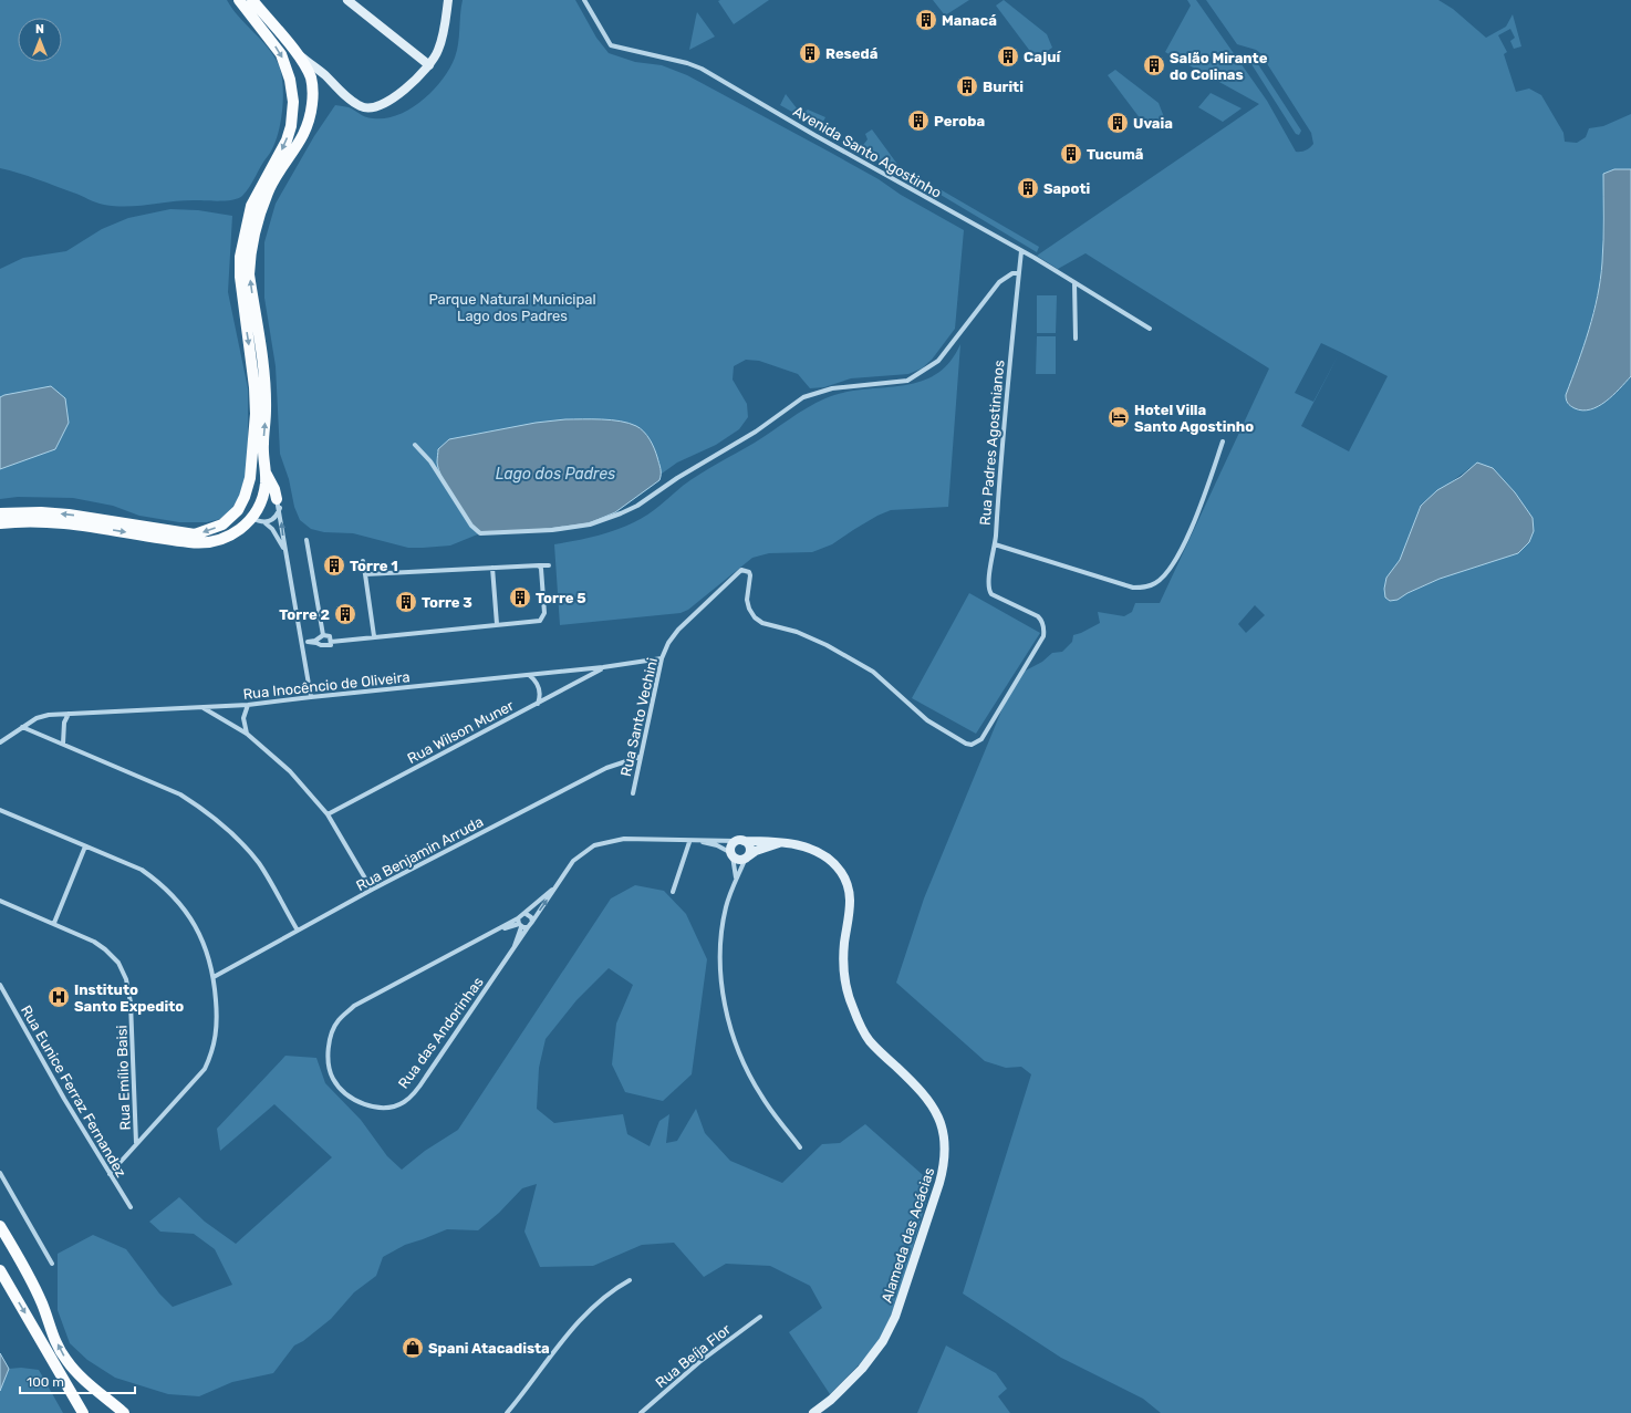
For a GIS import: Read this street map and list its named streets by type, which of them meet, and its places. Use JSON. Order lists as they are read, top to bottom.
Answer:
{
  "streets": {
    "street": [
      "Avenida Santo Agostinho",
      "Rua Padres Agostinianos",
      "Rua Inocêncio de Oliveira",
      "Rua Santo Vechini",
      "Rua Wilson Muner",
      "Rua Benjamin Arruda",
      "Rua das Andorinhas",
      "Rua Emílio Baisi",
      "Rua Eunice Ferraz Fernandez",
      "Alameda das Acácias",
      "Rua Beíja Flor"
    ]
  },
  "crossings": [
    ["Avenida Santo Agostinho", "Rua Padres Agostinianos"],
    ["Rua Padres Agostinianos", "Rua Santo Vechini"],
    ["Rua Inocêncio de Oliveira", "Rua Santo Vechini"],
    ["Rua Inocêncio de Oliveira", "Rua Wilson Muner"],
    ["Rua Santo Vechini", "Rua Benjamin Arruda"],
    ["Rua das Andorinhas", "Alameda das Acácias"]
  ],
  "water": ["Lago dos Padres"],
  "parks": ["Parque Natural Municipal Lago dos Padres"],
  "places": {
    "building": [
      "Manacá",
      "Resedá",
      "Cajuí",
      "Salão Mirante do Colinas",
      "Buriti",
      "Peroba",
      "Uvaia",
      "Tucumã",
      "Sapoti",
      "Torre 1",
      "Torre 5",
      "Torre 3",
      "Torre 2"
    ],
    "hotel": ["Hotel Villa Santo Agostinho"],
    "hospital": ["Instituto Santo Expedito"],
    "shop": ["Spani Atacadista"]
  },
  "scale_bar": "100 m",
  "north": "top"
}
